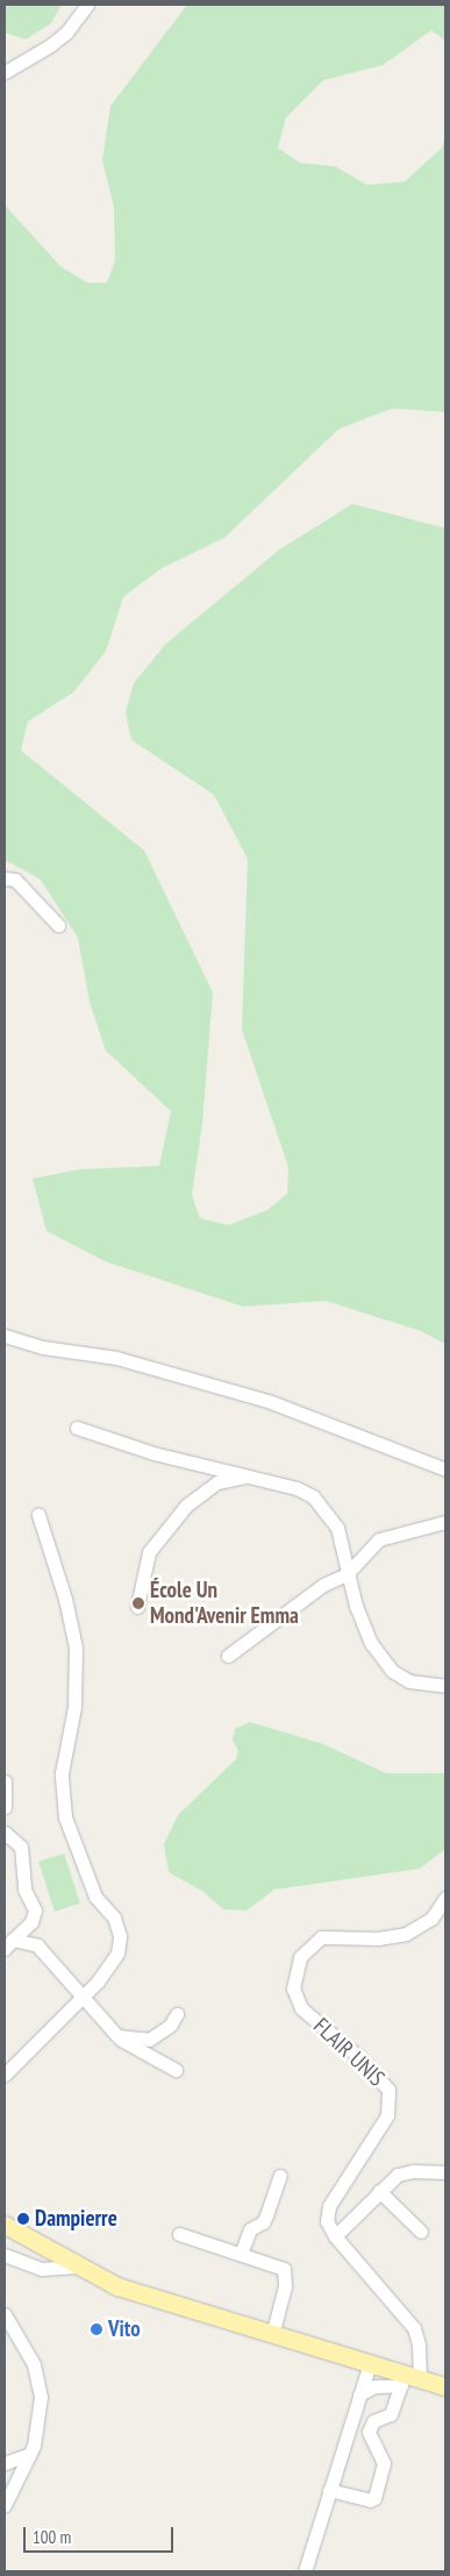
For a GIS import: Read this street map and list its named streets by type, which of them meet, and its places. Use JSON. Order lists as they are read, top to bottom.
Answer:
{
  "streets": {
    "street": ["FLAIR UNIS"]
  },
  "places": ["École Un Mond'Avenir Emma", "Dampierre", "Vito"],
  "scale_bar": "100 m"
}
